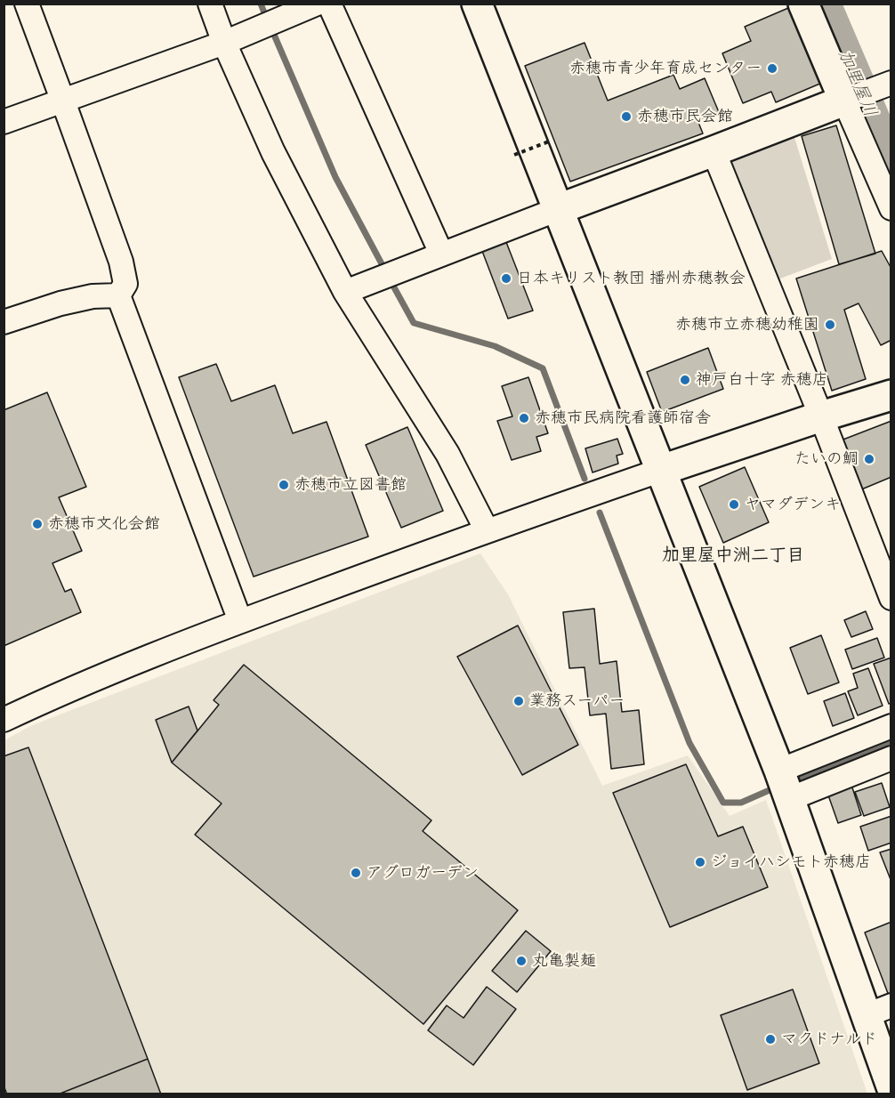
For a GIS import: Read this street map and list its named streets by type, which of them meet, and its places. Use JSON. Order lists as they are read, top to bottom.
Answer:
{
  "districts": ["加里屋中洲二丁目"],
  "water": ["加里屋川"],
  "places": [
    "赤穂市青少年育成センター",
    "赤穂市民会館",
    "日本キリスト教団 播州赤穂教会",
    "赤穂市立赤穂幼稚園",
    "神戸白十字 赤穂店",
    "赤穂市民病院看護師宿舎",
    "たいの鯛",
    "赤穂市立図書館",
    "ヤマダデンキ",
    "赤穂市文化会館",
    "業務スーパー",
    "ジョイハシモト赤穂店",
    "アグロガーデン",
    "丸亀製麺",
    "マクドナルド"
  ]
}
